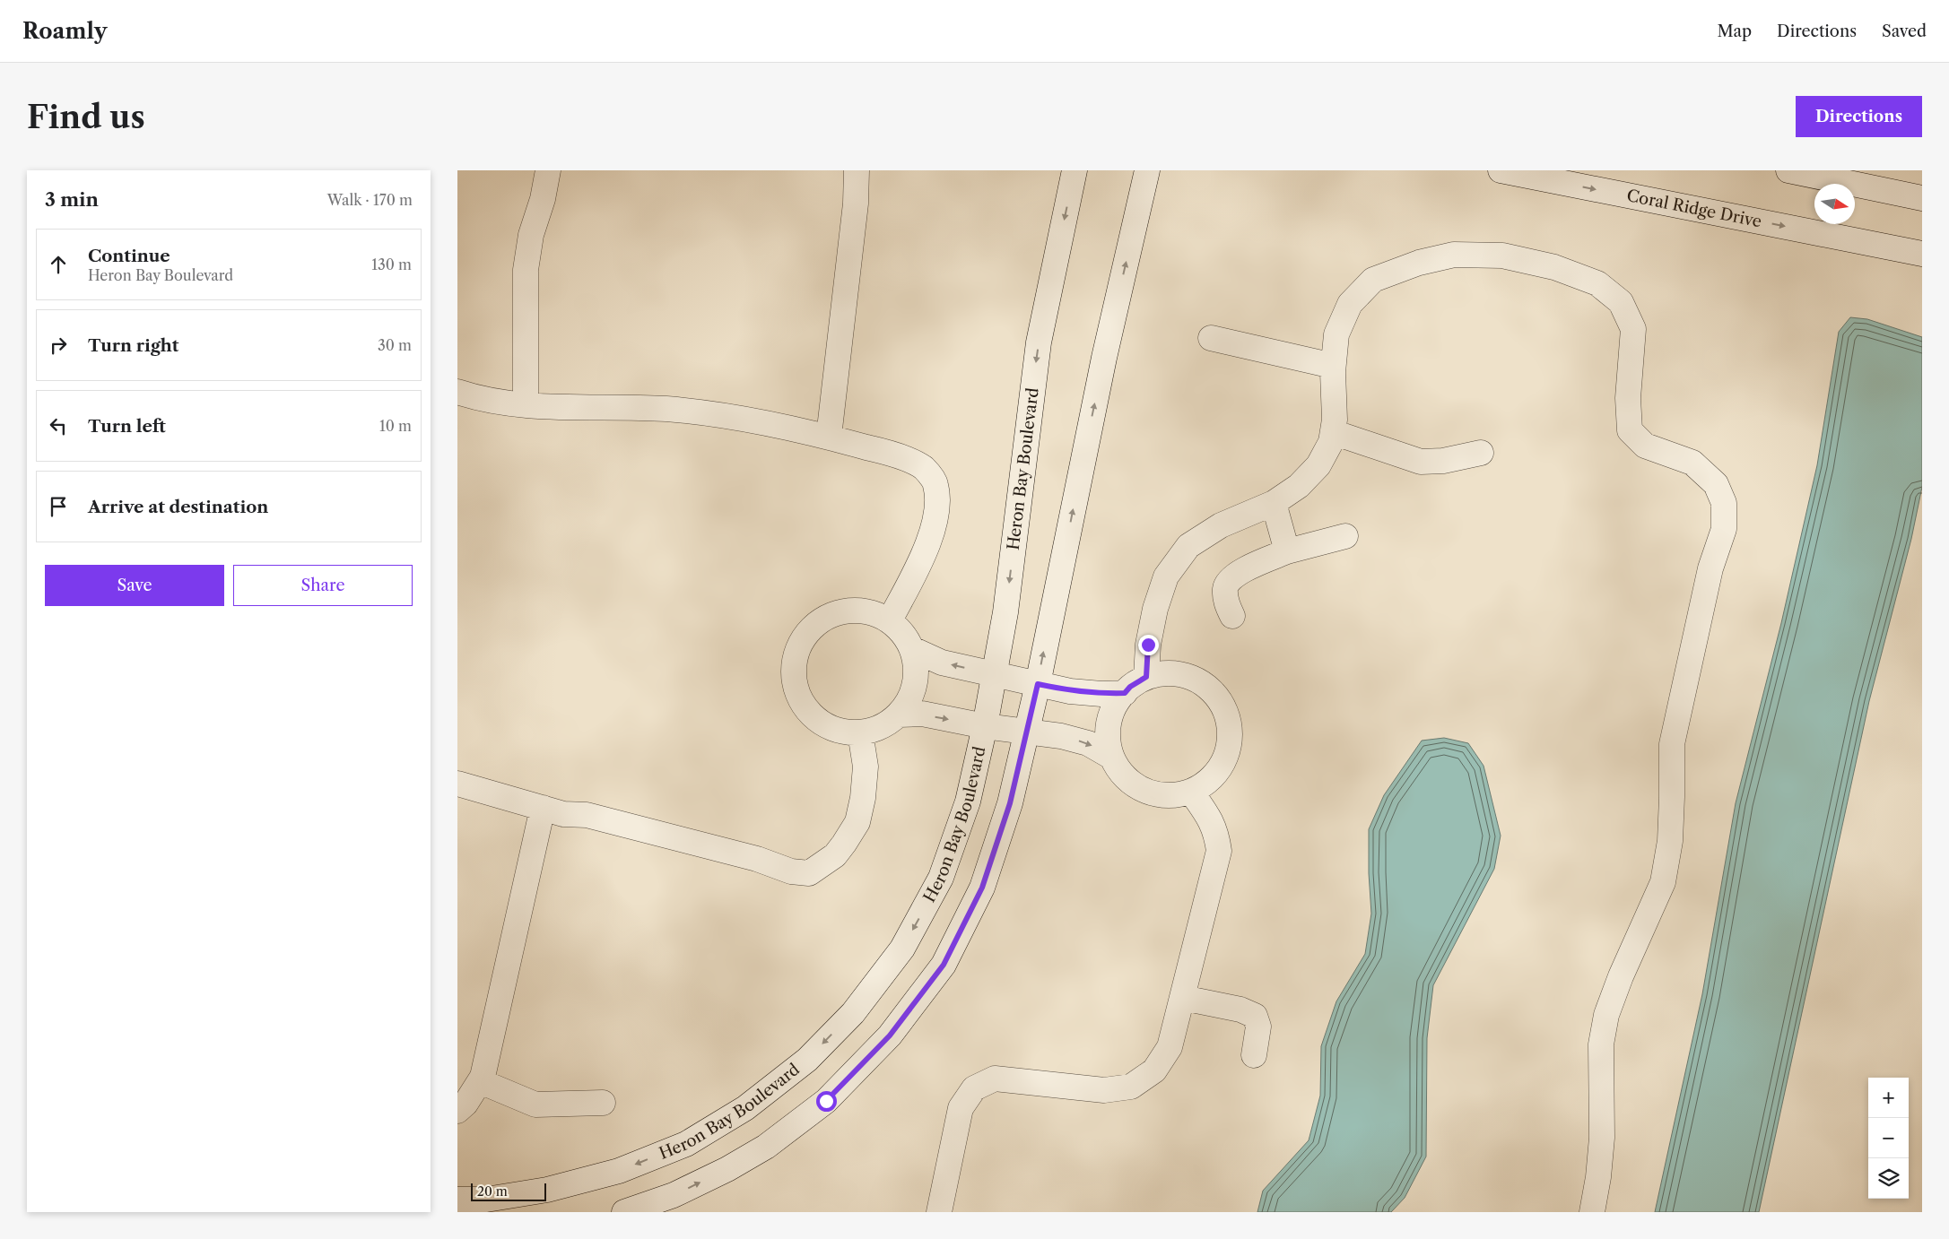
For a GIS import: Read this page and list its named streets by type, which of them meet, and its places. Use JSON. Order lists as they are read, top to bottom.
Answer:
{
  "streets": {
    "street": ["Coral Ridge Drive", "Heron Bay Boulevard"]
  },
  "scale_bar": "20 m",
  "north": "right",
  "page": {
    "header": "Roamly",
    "nav": ["Map", "Directions", "Saved"],
    "buttons": [
      "Directions",
      ["Save", "Share"]
    ],
    "title": "Find us",
    "heading": ["3 min", "Walk · 170 m"],
    "list": [
      ["Continue", "Heron Bay Boulevard", "130 m"],
      ["Turn right", "30 m"],
      ["Turn left", "10 m"],
      "Arrive at destination"
    ],
    "map_buttons": ["+", "−"],
    "scale": "20 m"
  }
}
